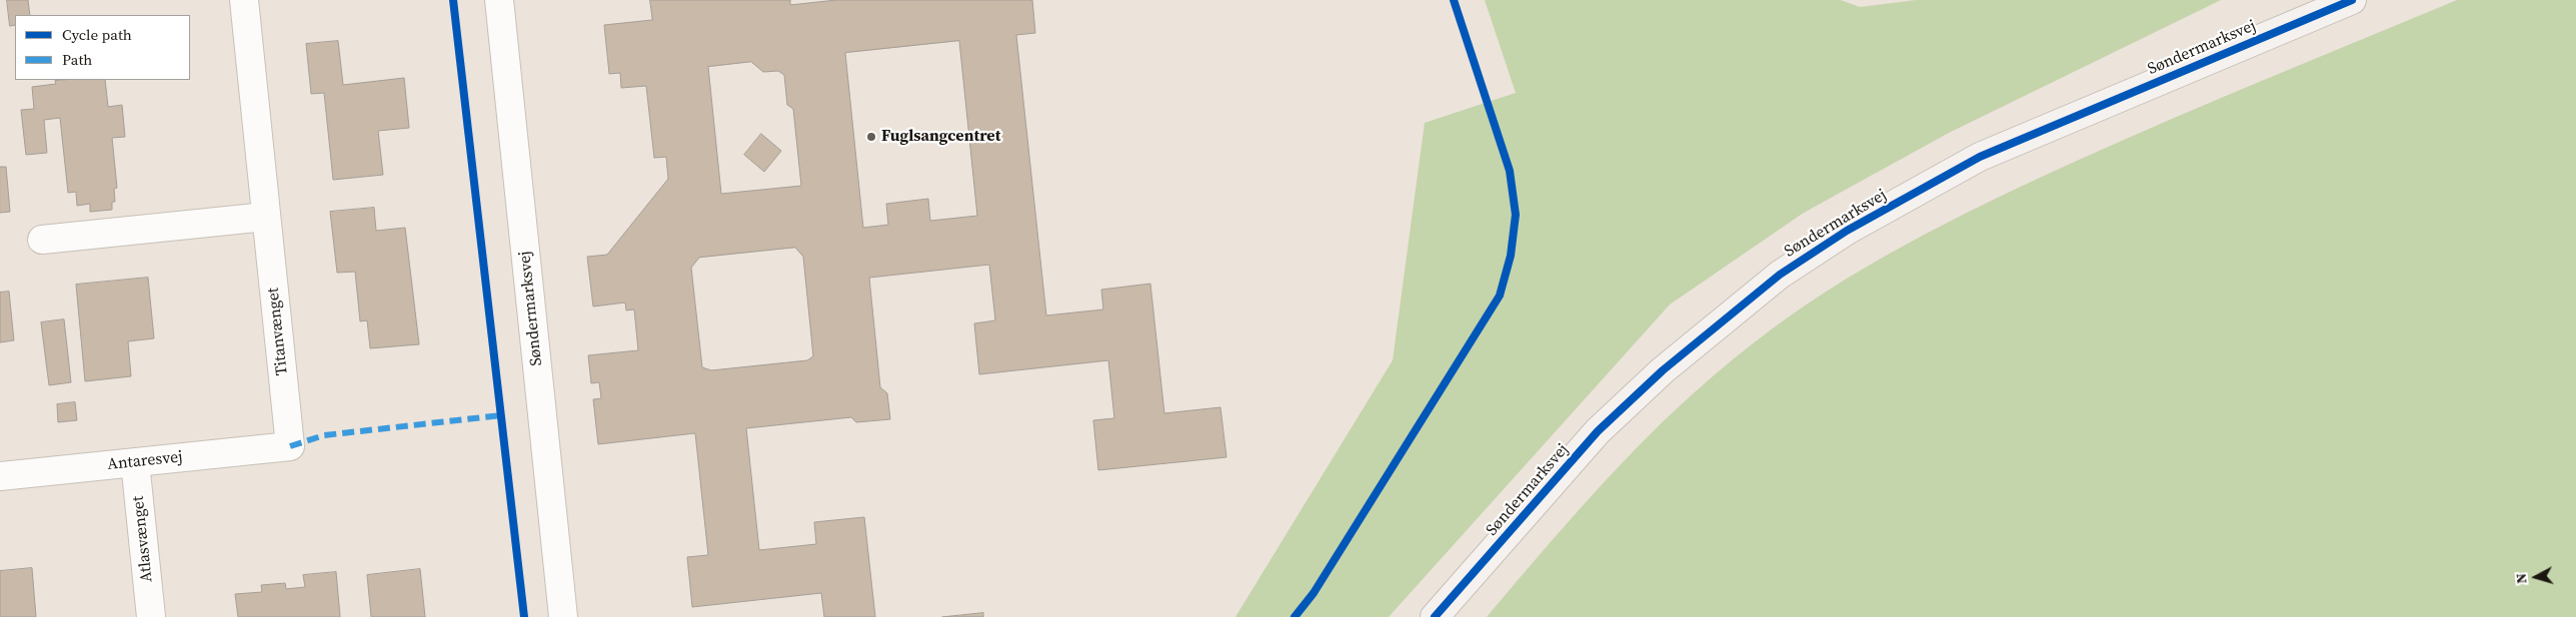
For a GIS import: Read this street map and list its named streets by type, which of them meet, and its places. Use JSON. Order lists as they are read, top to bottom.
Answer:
{
  "streets": {
    "street": [
      "Søndermarksvej",
      "Titanvænget",
      "Antaresvej",
      "Atlasvænget"
    ]
  },
  "crossings": [
    ["Titanvænget", "Antaresvej"],
    ["Antaresvej", "Atlasvænget"]
  ],
  "places": ["Fuglsangcentret"],
  "legend": ["Cycle path", "Path"],
  "north": "left"
}
